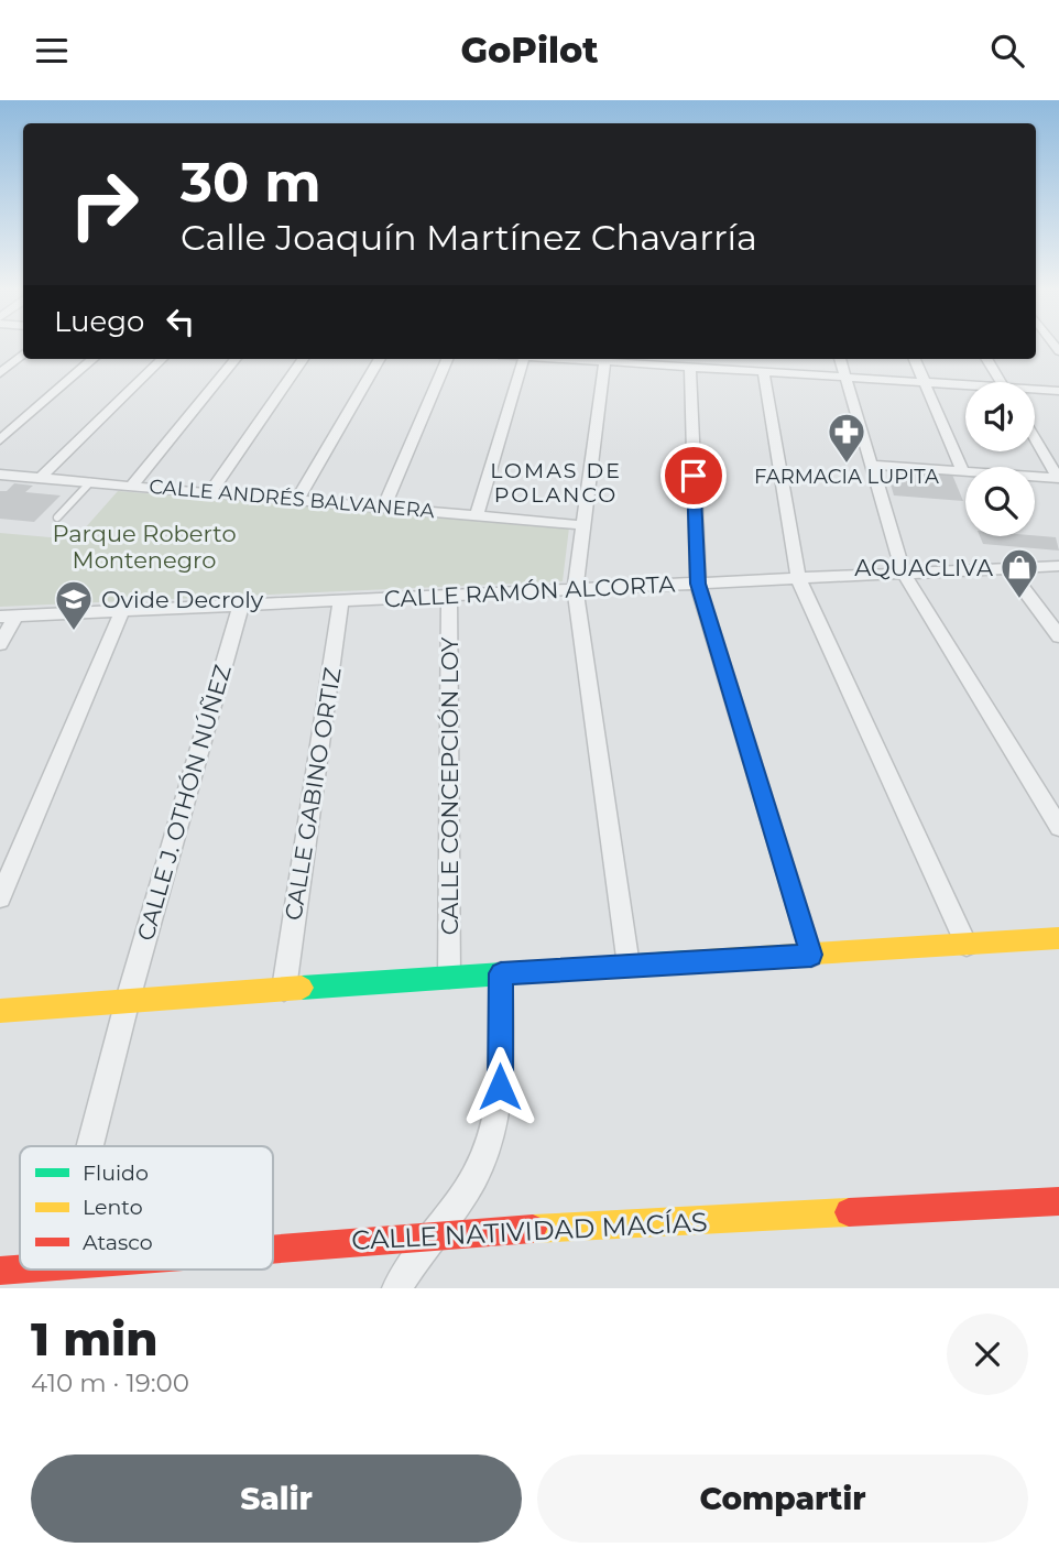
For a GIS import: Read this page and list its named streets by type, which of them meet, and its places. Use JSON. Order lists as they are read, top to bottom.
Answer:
{
  "streets": {
    "street": [
      "CALLE ANDRÉS BALVANERA",
      "CALLE RAMÓN ALCORTA",
      "CALLE CONCEPCIÓN LOY",
      "CALLE GABINO ORTIZ",
      "CALLE J. OTHÓN NÚÑEZ",
      "CALLE NATIVIDAD MACÍAS"
    ]
  },
  "crossings": [
    ["CALLE RAMÓN ALCORTA", "CALLE CONCEPCIÓN LOY"],
    ["CALLE RAMÓN ALCORTA", "CALLE GABINO ORTIZ"],
    ["CALLE RAMÓN ALCORTA", "CALLE J. OTHÓN NÚÑEZ"]
  ],
  "districts": ["LOMAS DE POLANCO"],
  "parks": ["Parque Roberto Montenegro"],
  "places": {
    "pharmacy": ["FARMACIA LUPITA"],
    "shop": ["AQUACLIVA"],
    "school or university": ["Ovide Decroly"]
  },
  "legend": ["Fluido", "Lento", "Atasco"],
  "page": {
    "header": "GoPilot",
    "turn": ["30 m", "Calle Joaquín Martínez Chavarría"],
    "then": "Luego",
    "heading": ["1 min", "410 m · 19:00"],
    "buttons": ["Salir", "Compartir"]
  }
}
